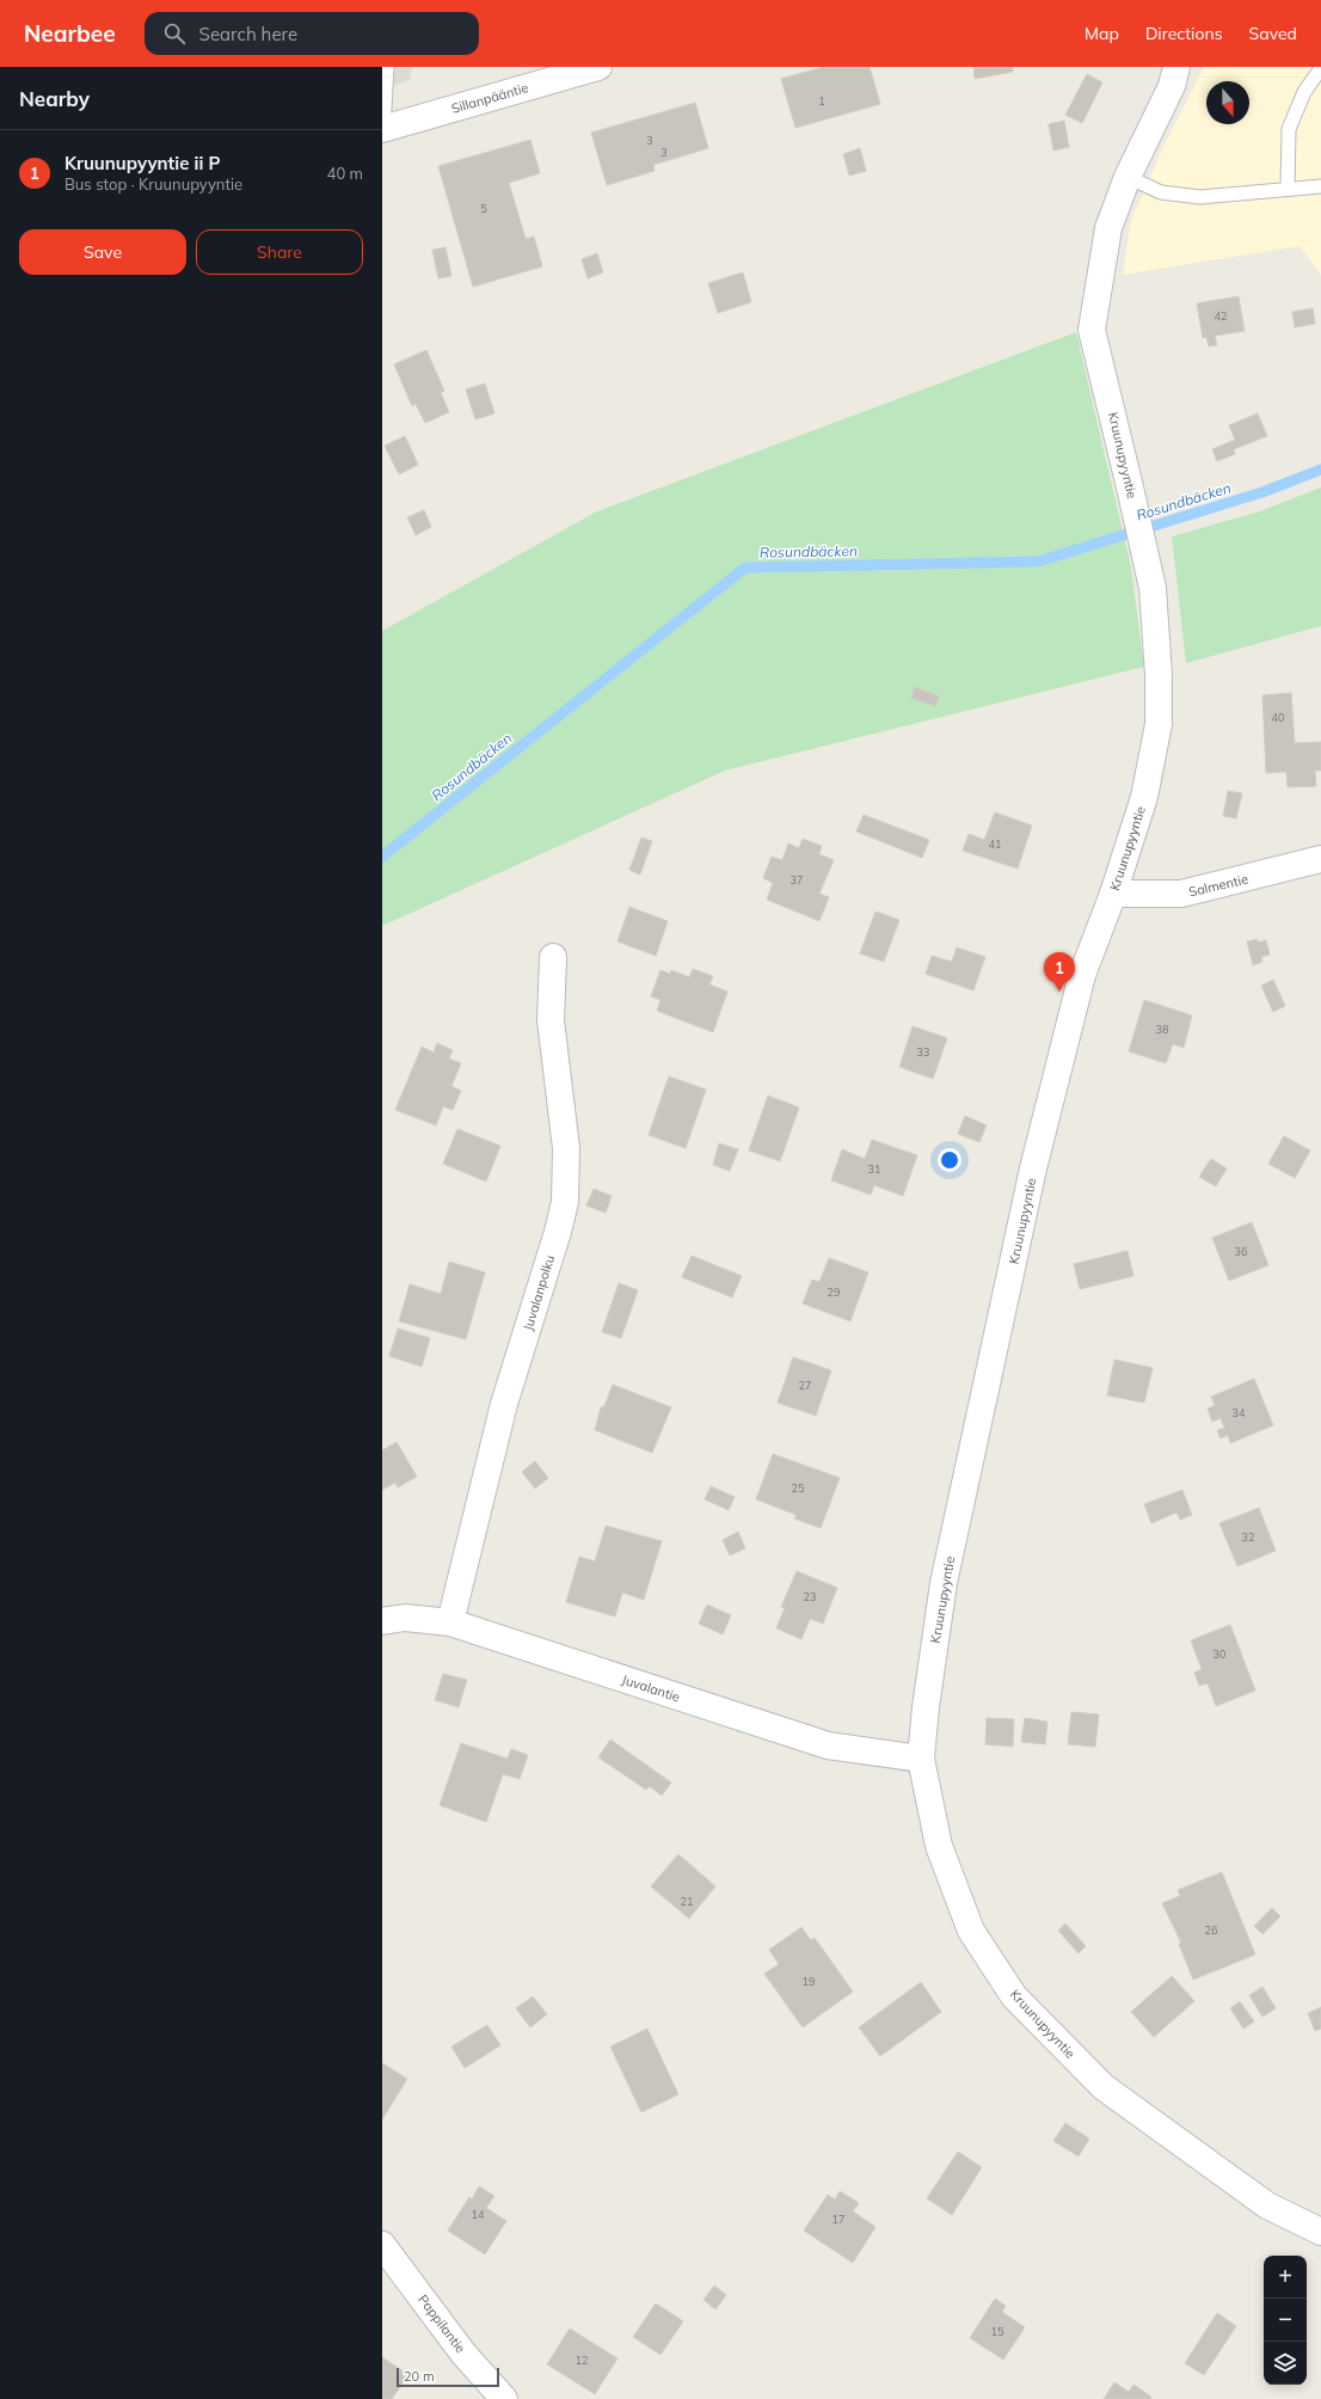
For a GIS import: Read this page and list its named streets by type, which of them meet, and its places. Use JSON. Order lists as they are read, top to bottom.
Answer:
{
  "streets": {
    "street": [
      "Sillanpääntie",
      "Kruunupyyntie",
      "Salmentie",
      "Juvalanpolku",
      "Juvalantie",
      "Pappilantie"
    ]
  },
  "crossings": [
    ["Kruunupyyntie", "Salmentie"],
    ["Kruunupyyntie", "Juvalantie"],
    ["Juvalanpolku", "Juvalantie"]
  ],
  "water": ["Rosundbäcken"],
  "house_numbers": [
    "1",
    "3",
    "3",
    "5",
    "42",
    "40",
    "41",
    "37",
    "38",
    "33",
    "31",
    "36",
    "29",
    "27",
    "34",
    "25",
    "32",
    "23",
    "30",
    "21",
    "26",
    "19",
    "14",
    "17",
    "15",
    "12"
  ],
  "scale_bar": "20 m",
  "north": "bottom",
  "page": {
    "header": "Nearbee",
    "search": "Search here",
    "nav": ["Map", "Directions", "Saved"],
    "heading": "Nearby",
    "list": [
      {
        "mark": "1",
        "name": "Kruunupyyntie ii P",
        "note": "Bus stop · Kruunupyyntie",
        "value": "40 m"
      }
    ],
    "buttons": ["Save", "Share"],
    "pins": "1",
    "map_buttons": ["+", "−"],
    "scale": "20 m"
  }
}
